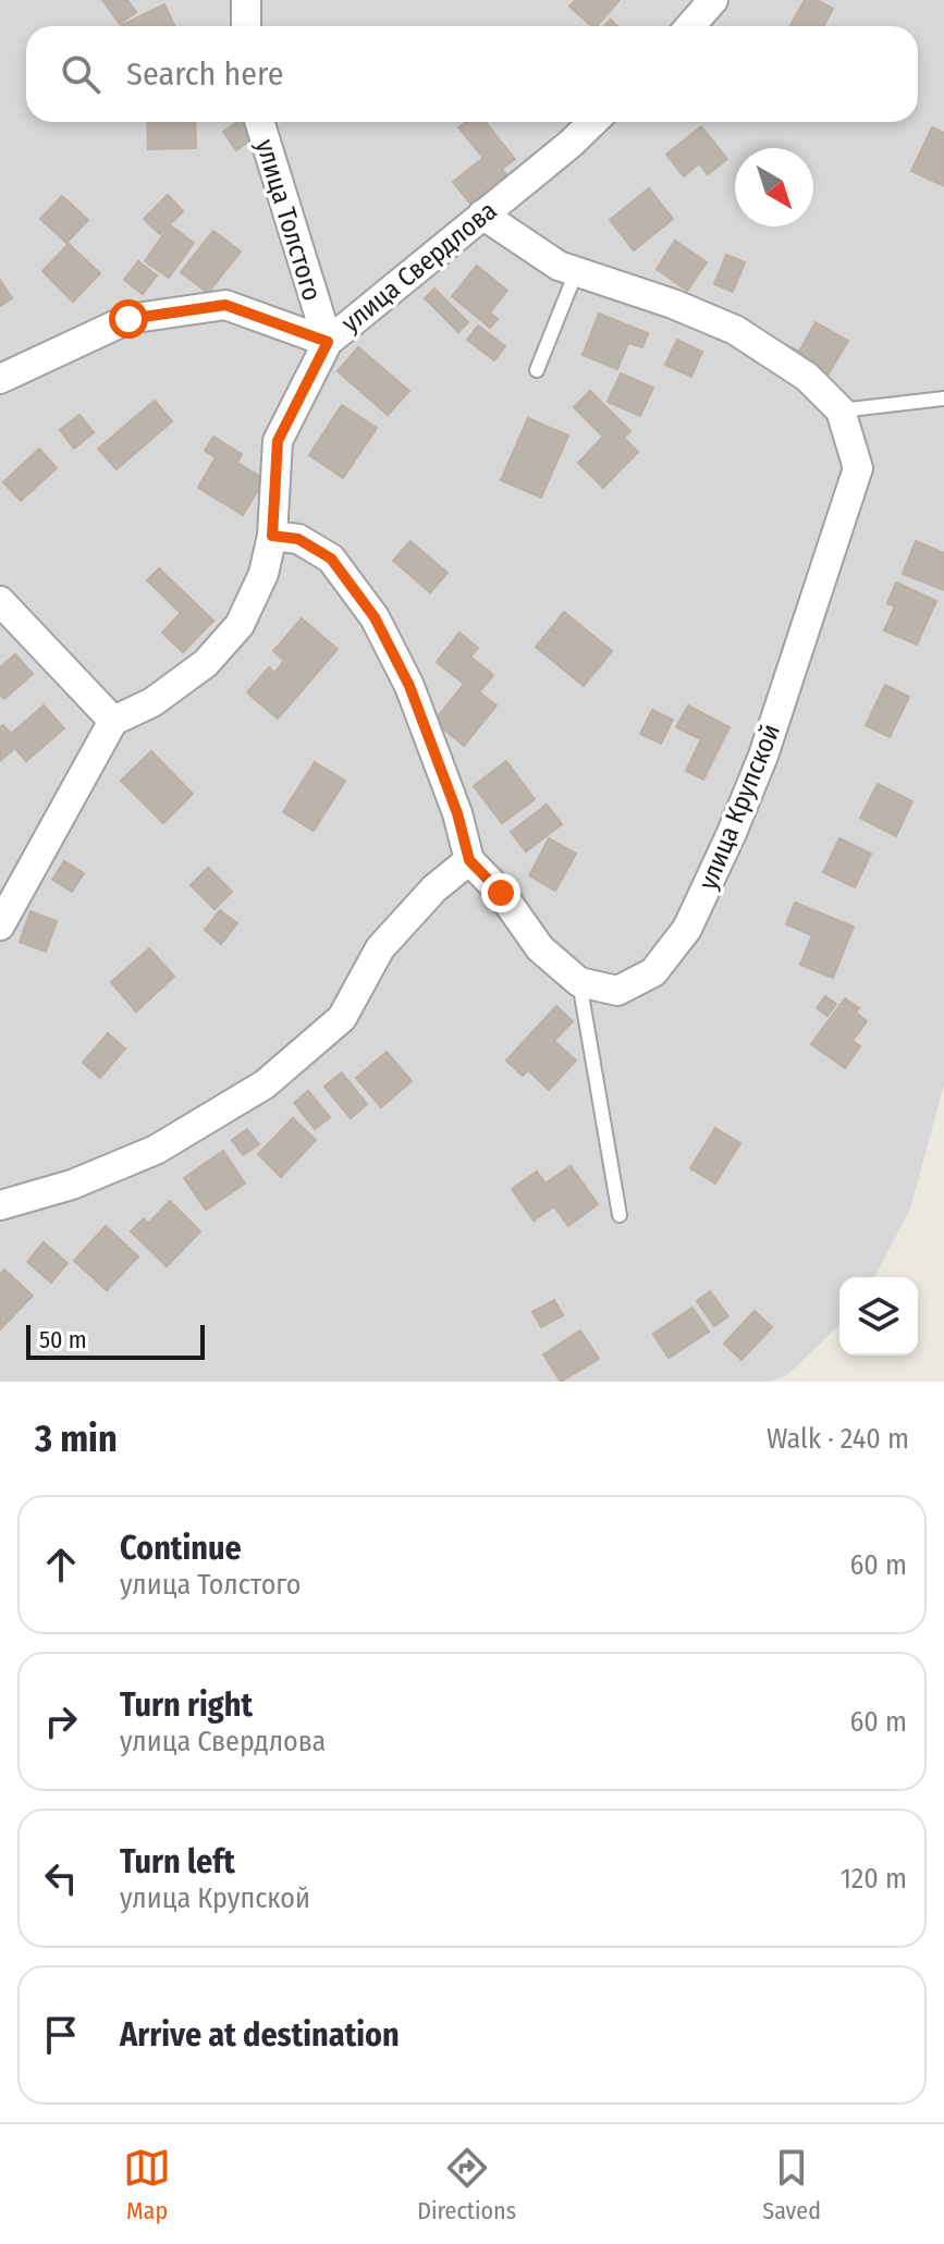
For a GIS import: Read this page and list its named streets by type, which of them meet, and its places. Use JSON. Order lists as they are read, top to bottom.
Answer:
{
  "streets": {
    "street": ["улица Толстого", "улица Свердлова", "улица Крупской"]
  },
  "crossings": [
    ["улица Толстого", "улица Свердлова"],
    ["улица Свердлова", "улица Крупской"]
  ],
  "scale_bar": "50 m",
  "north": "bottom right",
  "page": {
    "search": "Search here",
    "scale": "50 m",
    "heading": ["3 min", "Walk · 240 m"],
    "list": [
      ["Continue", "улица Толстого", "60 m"],
      ["Turn right", "улица Свердлова", "60 m"],
      ["Turn left", "улица Крупской", "120 m"],
      "Arrive at destination"
    ],
    "nav": ["Map", "Directions", "Saved"]
  }
}
